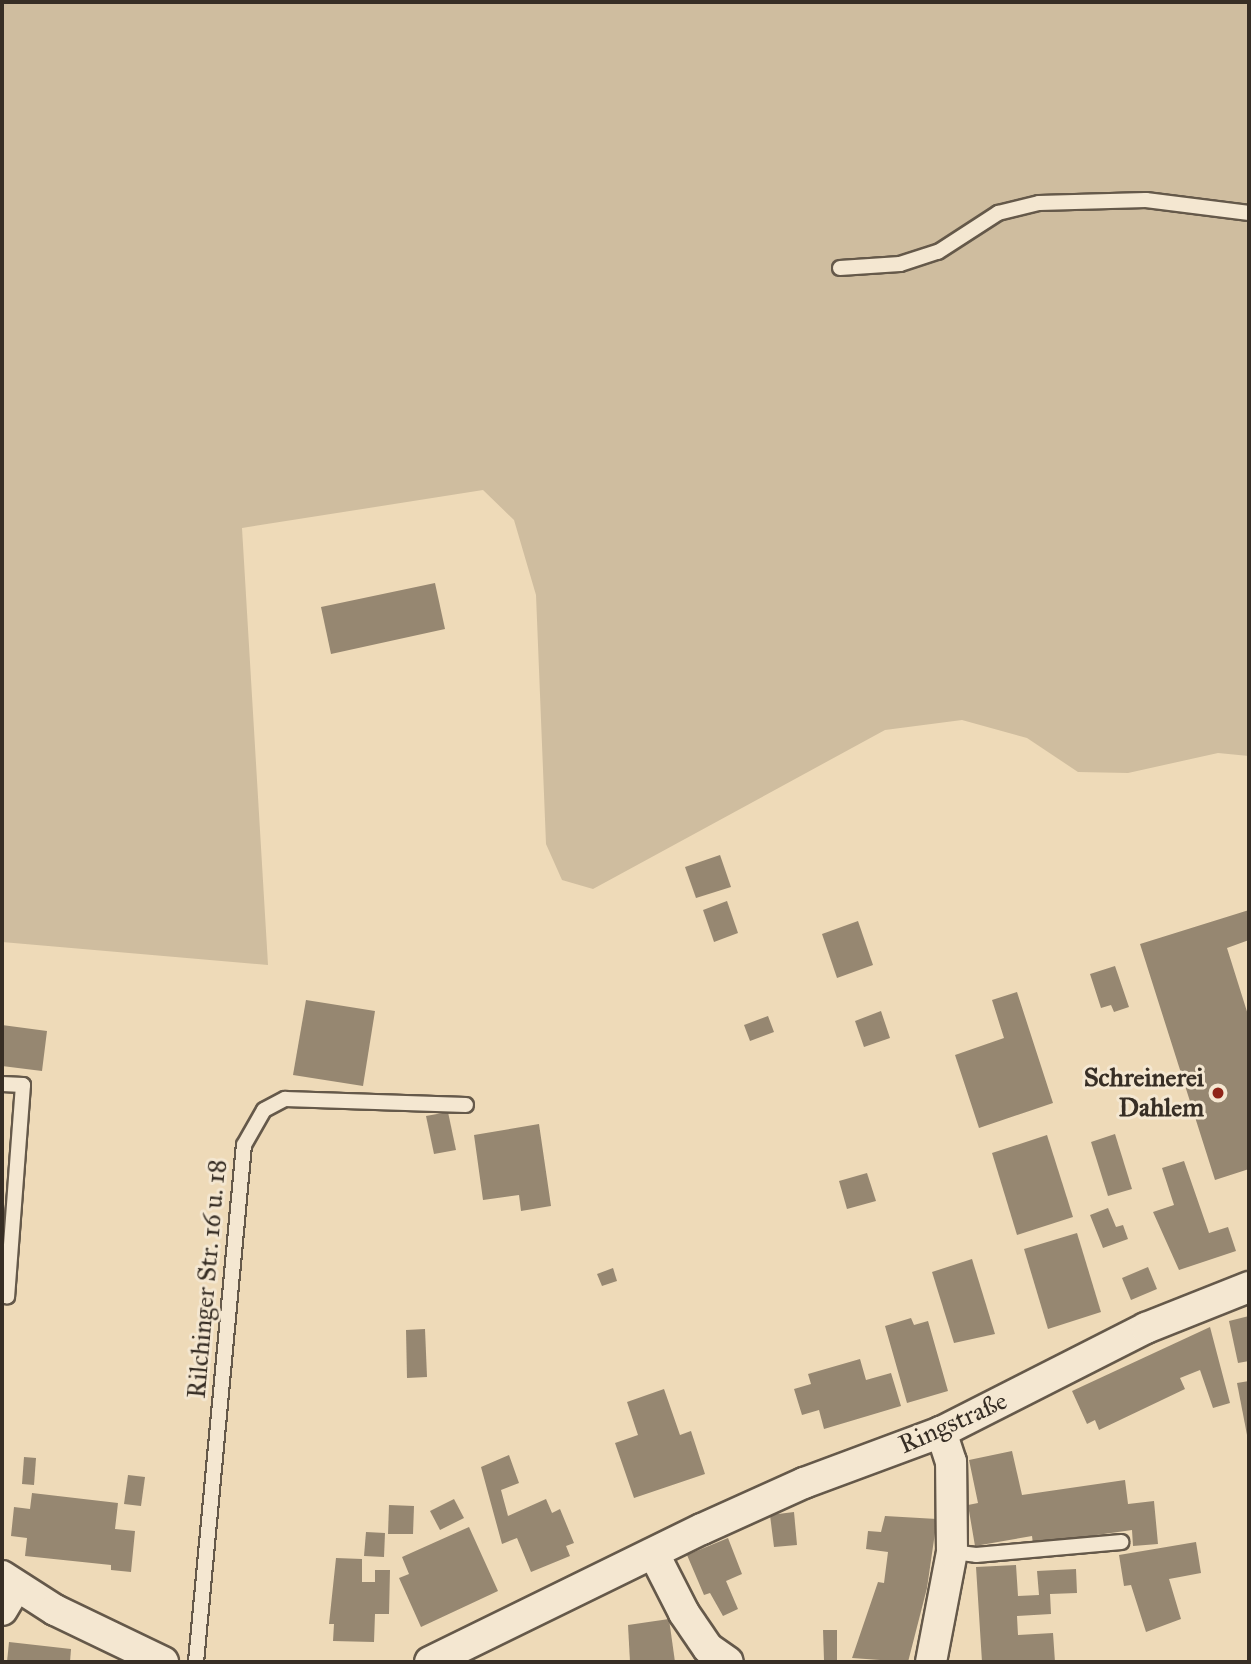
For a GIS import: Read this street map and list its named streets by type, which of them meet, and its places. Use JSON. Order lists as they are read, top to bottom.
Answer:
{
  "streets": {
    "street": ["Ringstraße"],
    "lane": ["Rilchinger Str. 16 u. 18"]
  },
  "places": ["Schreinerei Dahlem"]
}
